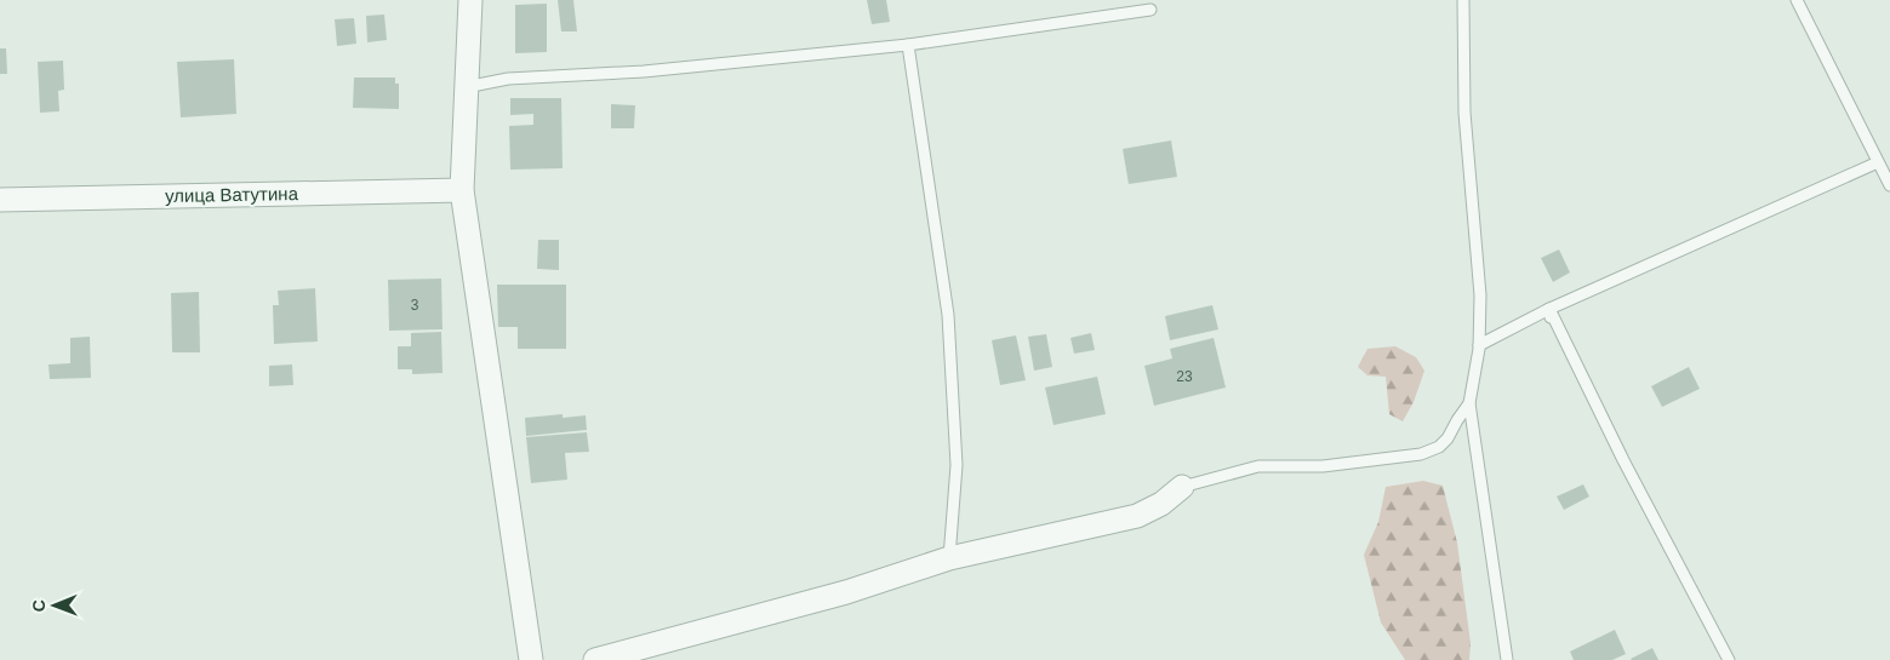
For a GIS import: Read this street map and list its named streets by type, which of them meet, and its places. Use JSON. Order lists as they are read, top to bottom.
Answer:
{
  "streets": {
    "street": ["улица Ватутина"]
  },
  "house_numbers": ["3", "23"],
  "north": "left"
}
